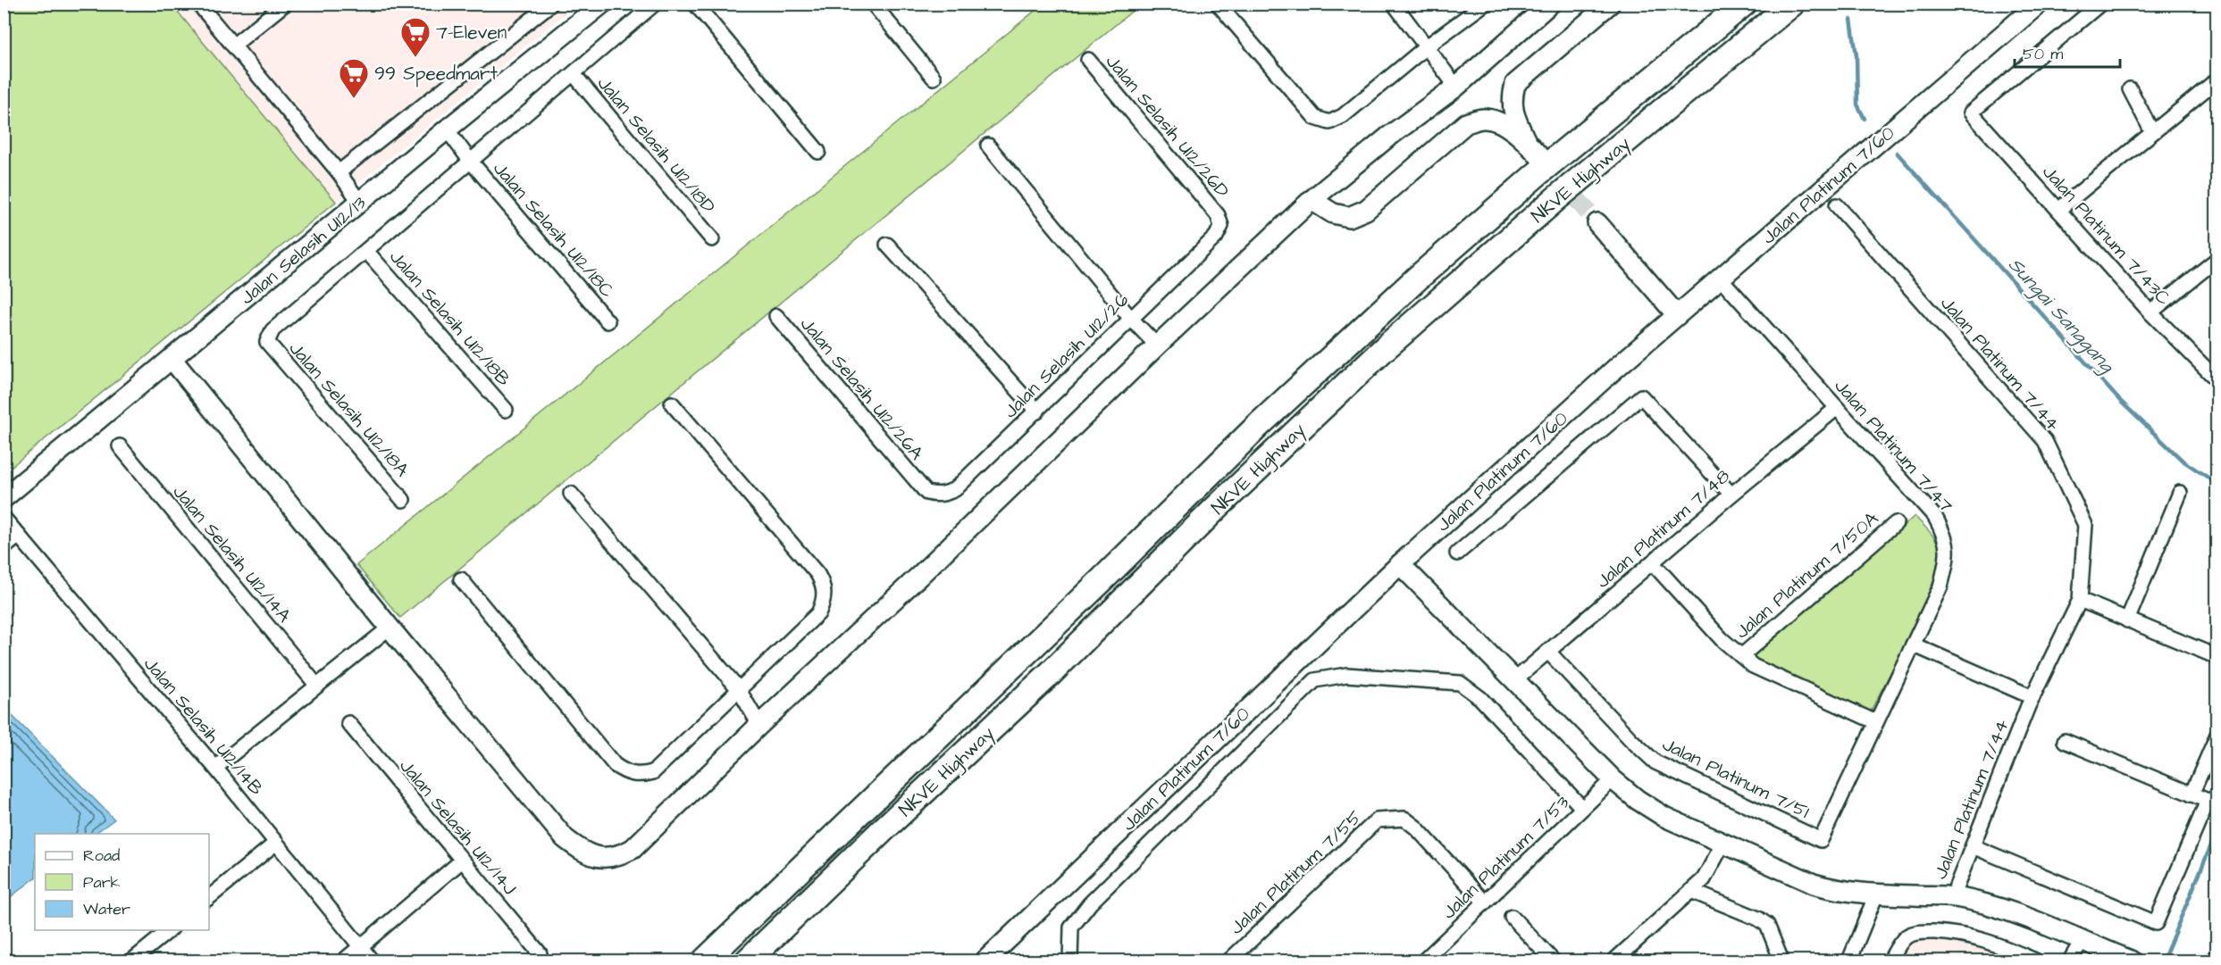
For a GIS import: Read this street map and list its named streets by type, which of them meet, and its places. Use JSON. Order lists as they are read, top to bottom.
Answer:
{
  "streets": {
    "highway": ["NKVE Highway"],
    "street": [
      "Jalan Selasih U12/26D",
      "Jalan Selasih U12/18D",
      "Jalan Platinum 7/60",
      "Jalan Selasih U12/18C",
      "Jalan Platinum 7/43C",
      "Jalan Selasih U12/13",
      "Jalan Selasih U12/18B",
      "Jalan Selasih U12/26",
      "Jalan Platinum 7/44",
      "Jalan Selasih U12/26A",
      "Jalan Selasih U12/18A",
      "Jalan Platinum 7/47",
      "Jalan Platinum 7/48",
      "Jalan Selasih U12/14A",
      "Jalan Platinum 7/50A",
      "Jalan Selasih U12/14B",
      "Jalan Platinum 7/51",
      "Jalan Selasih U12/14J",
      "Jalan Platinum 7/53",
      "Jalan Platinum 7/55"
    ]
  },
  "crossings": [
    ["Jalan Selasih U12/26D", "Jalan Selasih U12/26"],
    ["Jalan Platinum 7/60", "Jalan Platinum 7/47"],
    ["Jalan Selasih U12/18C", "Jalan Selasih U12/13"],
    ["Jalan Selasih U12/18B", "Jalan Selasih U12/18A"],
    ["Jalan Selasih U12/26", "Jalan Selasih U12/26A"],
    ["Jalan Platinum 7/47", "Jalan Platinum 7/48"],
    ["Jalan Platinum 7/47", "Jalan Platinum 7/51"],
    ["Jalan Platinum 7/48", "Jalan Platinum 7/51"],
    ["Jalan Platinum 7/53", "Jalan Platinum 7/55"]
  ],
  "water": ["Sungai Sanggang"],
  "places": {
    "supermarket": ["7-Eleven", "99 Speedmart"]
  },
  "legend": ["Road", "Park", "Water"],
  "scale_bar": "50 m"
}
